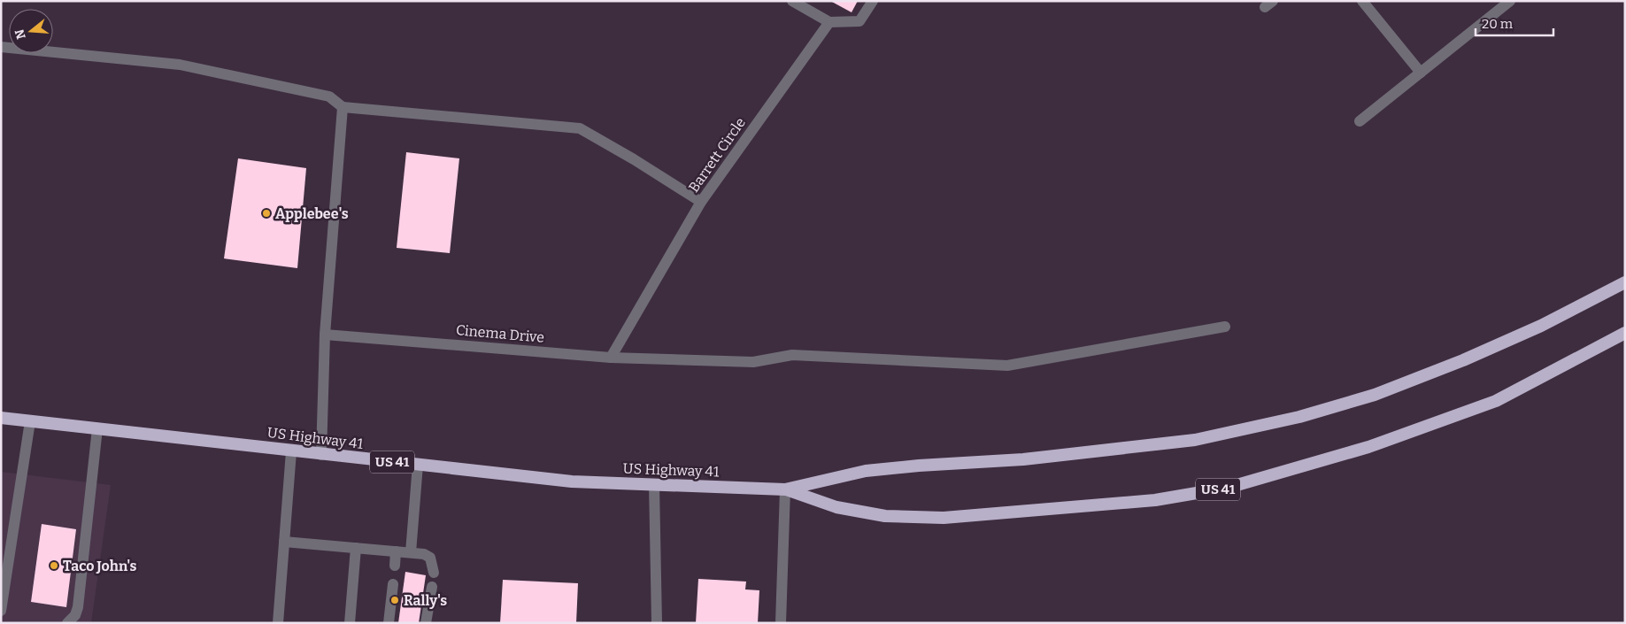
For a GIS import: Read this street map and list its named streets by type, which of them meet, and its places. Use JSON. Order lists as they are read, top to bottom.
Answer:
{
  "streets": {
    "highway": ["US Highway 41", "US 41"],
    "lane": ["Barrett Circle", "Cinema Drive"]
  },
  "crossings": [
    ["Barrett Circle", "Cinema Drive"],
    ["US Highway 41", "US 41"]
  ],
  "places": ["Applebee's", "Taco John's", "Rally's"],
  "scale_bar": "20 m",
  "north": "left"
}
